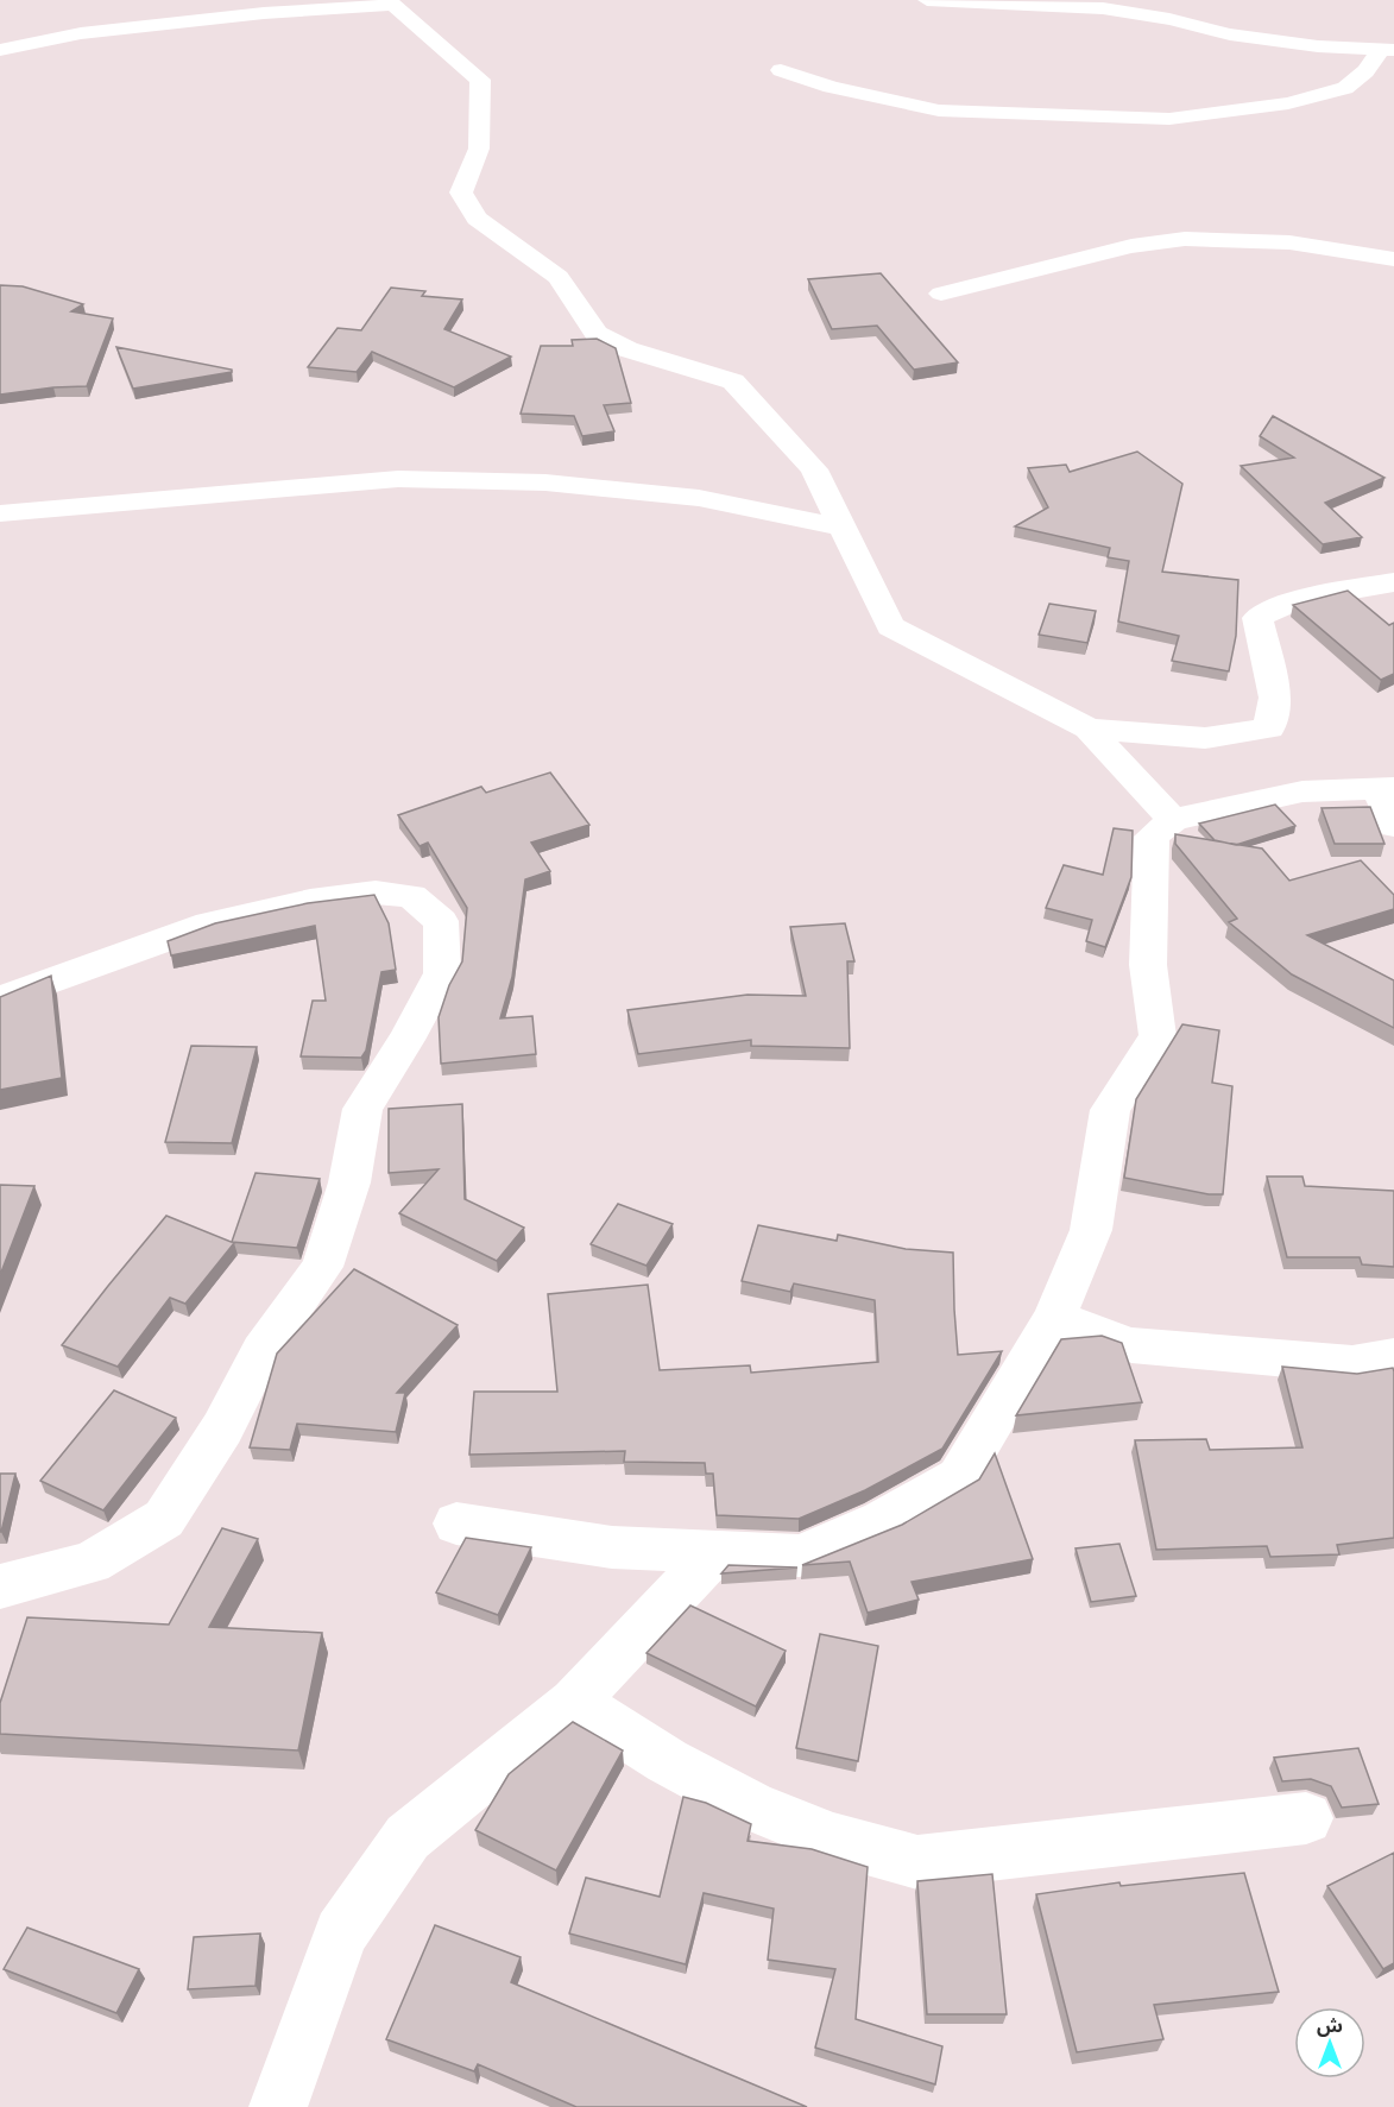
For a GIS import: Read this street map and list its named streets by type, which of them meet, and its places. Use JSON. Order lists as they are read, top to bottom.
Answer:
{
  "north": "top"
}
